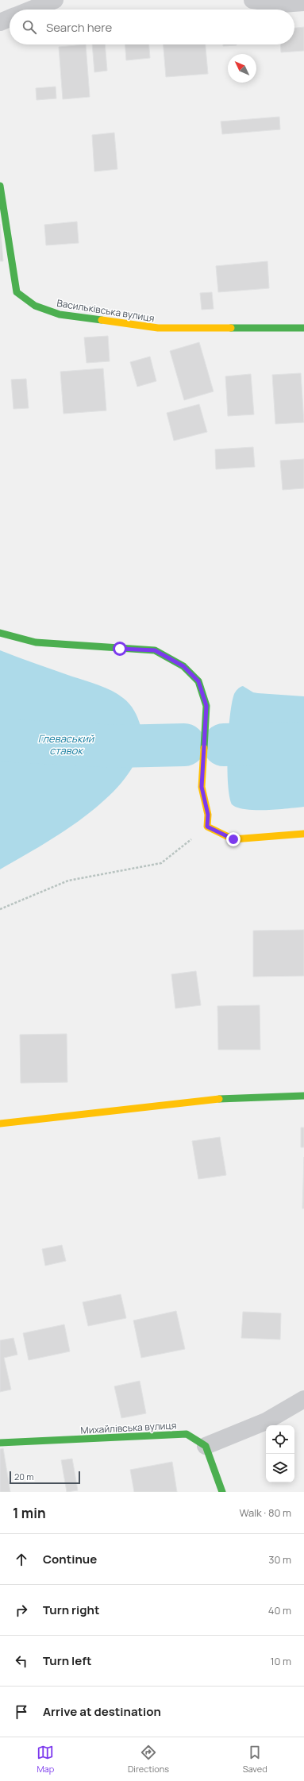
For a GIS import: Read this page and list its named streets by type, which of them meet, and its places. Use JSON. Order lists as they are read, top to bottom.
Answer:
{
  "streets": {
    "street": ["Васильківська вулиця", "Михайлівська вулиця"]
  },
  "water": ["Глеваський ставок"],
  "scale_bar": "20 m",
  "north": "top left",
  "page": {
    "search": "Search here",
    "scale": "20 m",
    "heading": ["1 min", "Walk · 80 m"],
    "list": [
      ["Continue", "30 m"],
      ["Turn right", "40 m"],
      ["Turn left", "10 m"],
      "Arrive at destination"
    ],
    "nav": ["Map", "Directions", "Saved"]
  }
}
